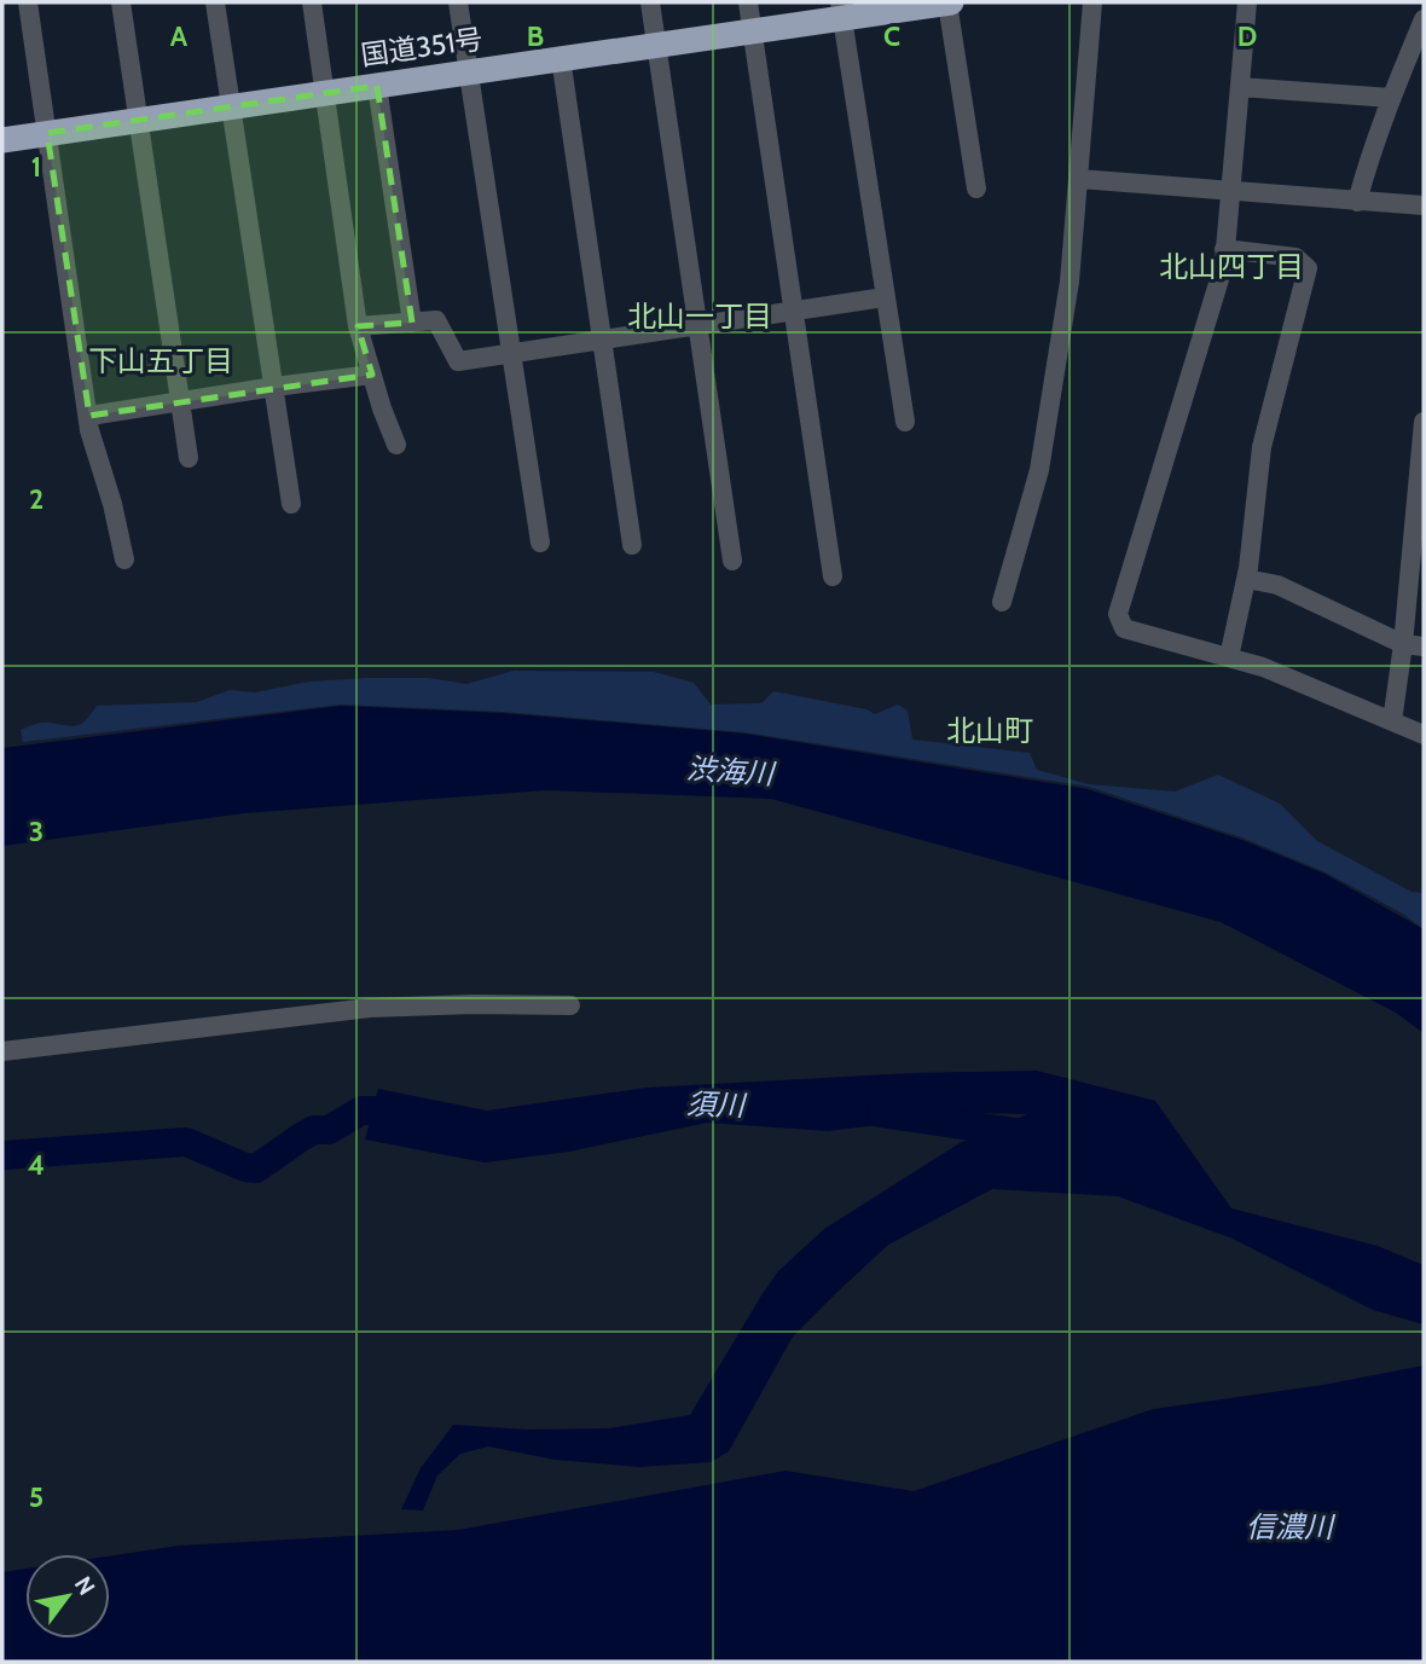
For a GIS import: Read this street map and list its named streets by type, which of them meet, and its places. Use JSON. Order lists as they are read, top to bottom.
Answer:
{
  "streets": {
    "highway": ["国道351号"]
  },
  "districts": [
    "北山四丁目",
    "北山一丁目",
    "下山五丁目",
    "北山町"
  ],
  "water": ["渋海川", "須川", "信濃川"],
  "north": "top right",
  "grid": {
    "columns": [
      "A",
      "B",
      "C",
      "D"
    ],
    "rows": [
      "1",
      "2",
      "3",
      "4",
      "5"
    ]
  }
}
